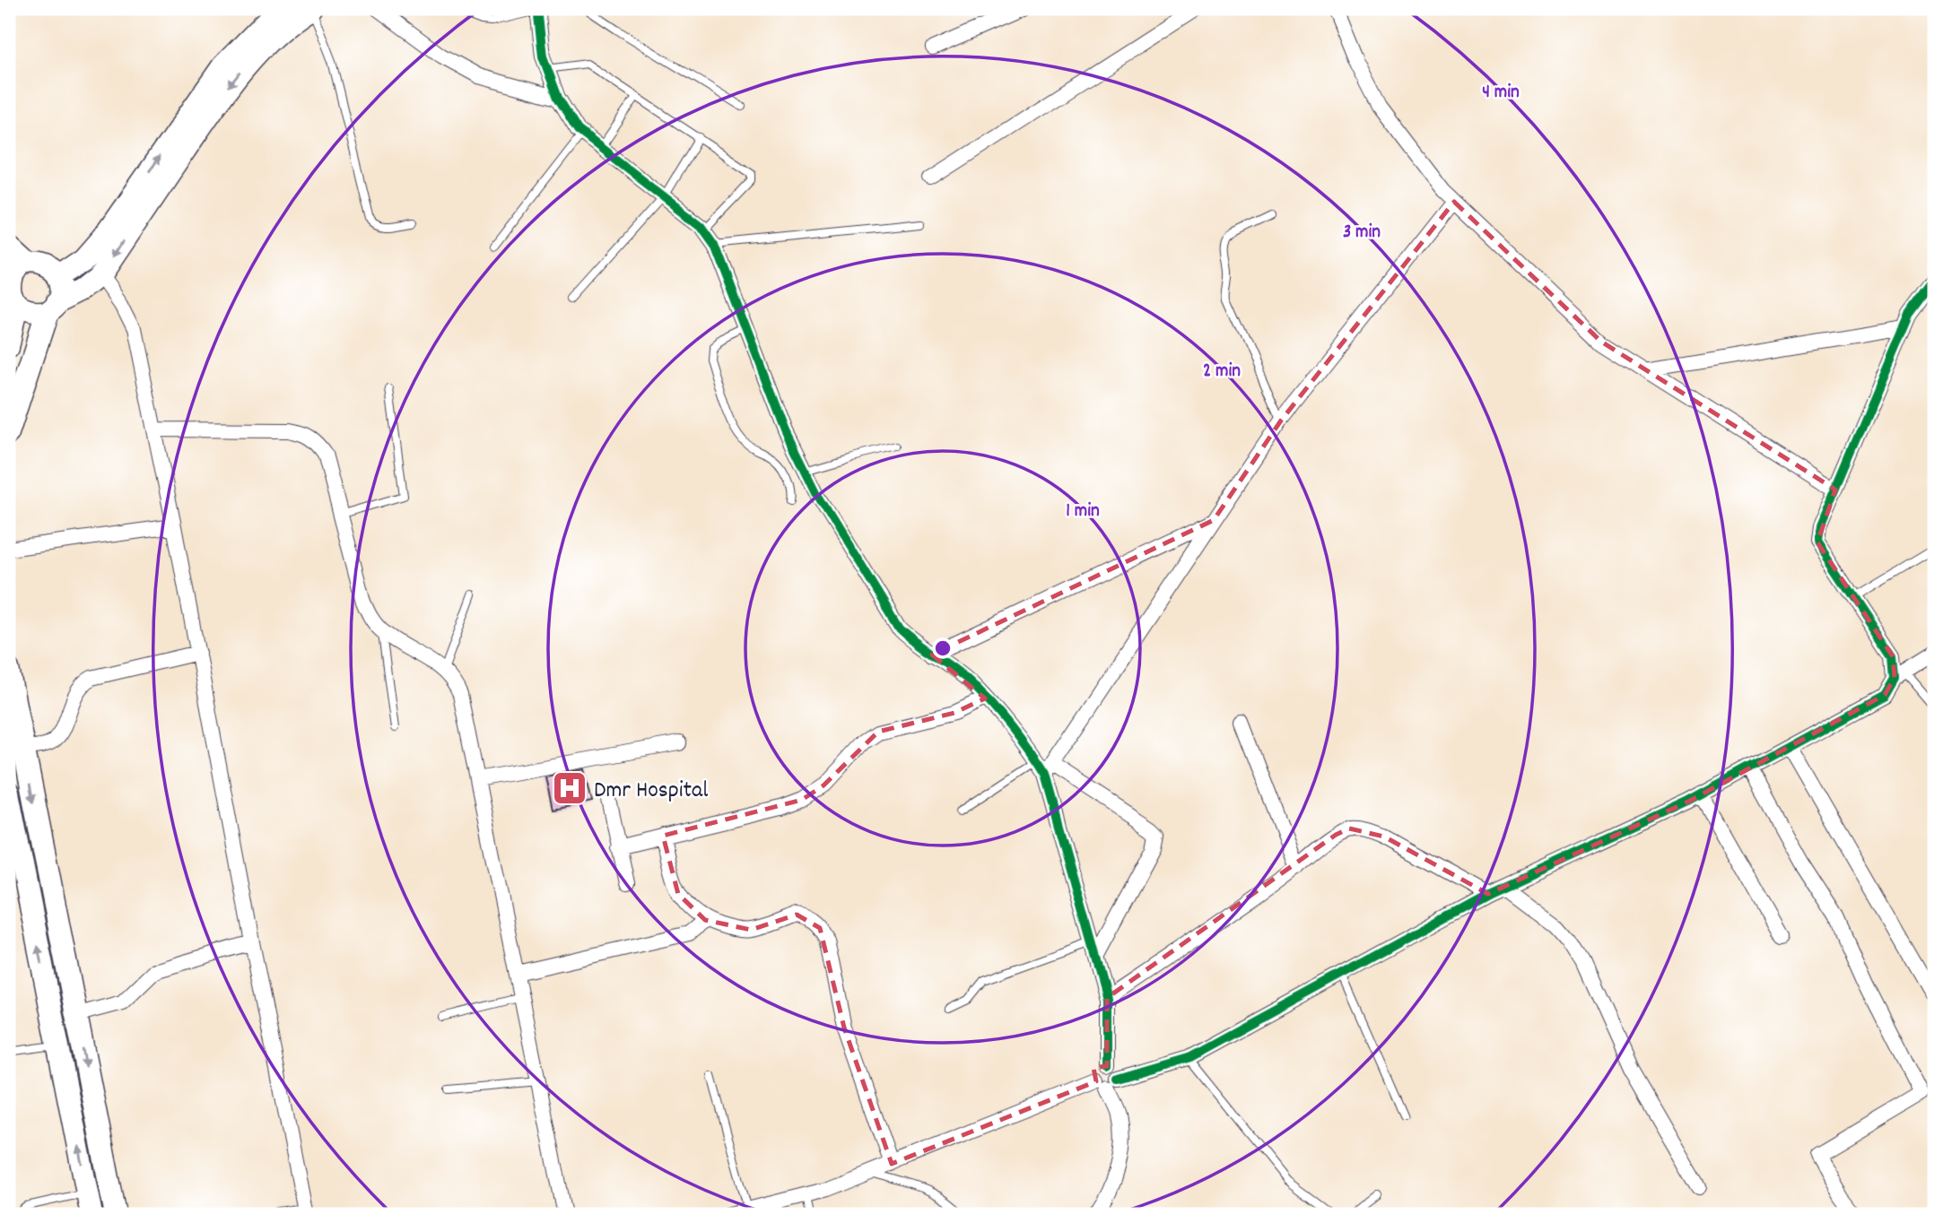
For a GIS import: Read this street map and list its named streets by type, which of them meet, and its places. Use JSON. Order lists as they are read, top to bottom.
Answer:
{
  "places": {
    "hospital": ["Dmr Hospital"]
  },
  "rings": [
    "4 min",
    "3 min",
    "2 min",
    "1 min"
  ]
}
